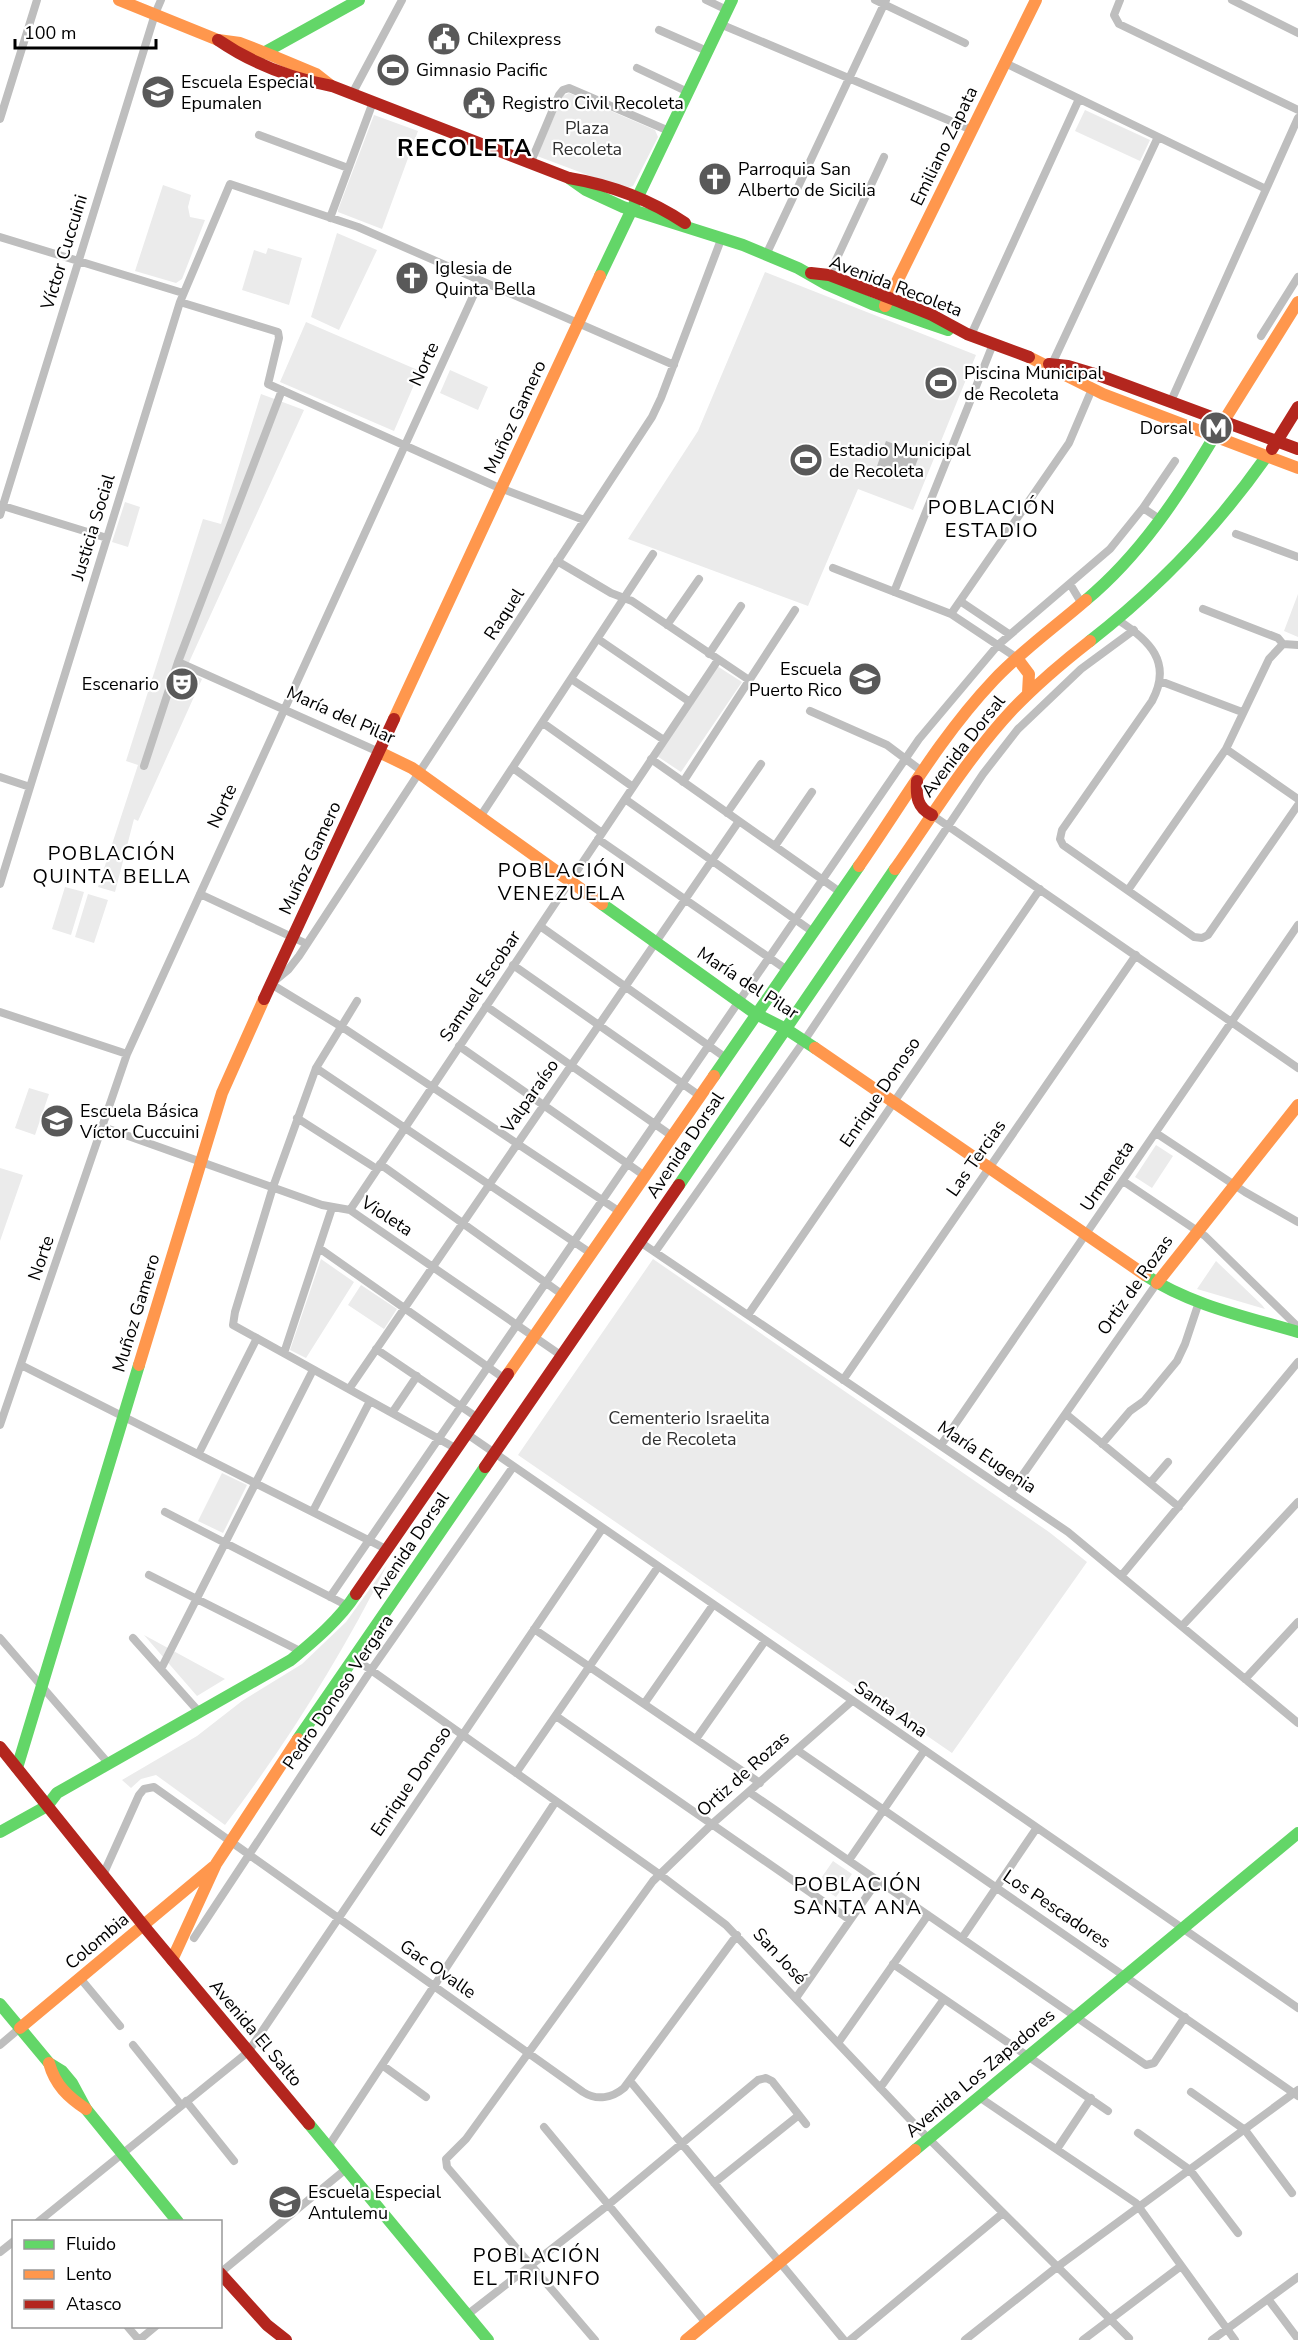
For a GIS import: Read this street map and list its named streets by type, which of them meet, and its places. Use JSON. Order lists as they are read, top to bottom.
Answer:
{
  "streets": {
    "main road": [
      "Emiliano Zapata",
      "Avenida Recoleta",
      "Muñoz Gamero",
      "María del Pilar",
      "Avenida Dorsal",
      "Ortiz de Rozas",
      "Colombia",
      "Avenida El Salto",
      "Avenida Los Zapadores"
    ],
    "street": [
      "Víctor Cuccuini",
      "Norte",
      "Justicia Social",
      "Raquel",
      "Samuel Escobar",
      "Enrique Donoso",
      "Valparaíso",
      "Las Tercias",
      "Urmeneta",
      "Violeta",
      "María Eugenia",
      "Pedro Donoso Vergara",
      "Santa Ana",
      "Los Pescadores",
      "San José",
      "Gac Ovalle"
    ]
  },
  "crossings": [
    ["Emiliano Zapata", "Avenida Recoleta"],
    ["Víctor Cuccuini", "Avenida Recoleta"],
    ["Avenida Recoleta", "Muñoz Gamero"],
    ["Avenida Recoleta", "Raquel"],
    ["Avenida Recoleta", "Avenida Dorsal"],
    ["Norte", "María del Pilar"],
    ["Norte", "Violeta"],
    ["Muñoz Gamero", "Raquel"],
    ["Muñoz Gamero", "María del Pilar"],
    ["Muñoz Gamero", "Violeta"],
    ["Muñoz Gamero", "Avenida El Salto"],
    ["Raquel", "María del Pilar"],
    ["María del Pilar", "Avenida Dorsal"],
    ["María del Pilar", "Samuel Escobar"],
    ["María del Pilar", "Enrique Donoso"],
    ["María del Pilar", "Valparaíso"],
    ["María del Pilar", "Las Tercias"],
    ["María del Pilar", "Urmeneta"],
    ["María del Pilar", "Ortiz de Rozas"],
    ["Avenida Dorsal", "Violeta"],
    ["Avenida Dorsal", "María Eugenia"],
    ["Avenida Dorsal", "Santa Ana"],
    ["Avenida Dorsal", "Colombia"],
    ["Avenida Dorsal", "San José"],
    ["Avenida Dorsal", "Gac Ovalle"],
    ["Avenida Dorsal", "Avenida El Salto"],
    ["Samuel Escobar", "Violeta"],
    ["Enrique Donoso", "María Eugenia"],
    ["Enrique Donoso", "Santa Ana"],
    ["Enrique Donoso", "San José"],
    ["Enrique Donoso", "Gac Ovalle"],
    ["Enrique Donoso", "Avenida El Salto"],
    ["Valparaíso", "Violeta"],
    ["Las Tercias", "María Eugenia"],
    ["Urmeneta", "María Eugenia"],
    ["Ortiz de Rozas", "María Eugenia"],
    ["Ortiz de Rozas", "Santa Ana"],
    ["Ortiz de Rozas", "Los Pescadores"],
    ["Ortiz de Rozas", "San José"],
    ["Ortiz de Rozas", "Gac Ovalle"],
    ["Pedro Donoso Vergara", "Santa Ana"],
    ["Pedro Donoso Vergara", "San José"],
    ["Pedro Donoso Vergara", "Gac Ovalle"],
    ["Santa Ana", "Avenida Los Zapadores"],
    ["Los Pescadores", "Avenida Los Zapadores"],
    ["Colombia", "Avenida El Salto"],
    ["San José", "Avenida Los Zapadores"],
    ["Gac Ovalle", "Avenida El Salto"]
  ],
  "districts": [
    "RECOLETA",
    "POBLACIÓN ESTADIO",
    "POBLACIÓN QUINTA BELLA",
    "POBLACIÓN VENEZUELA",
    "POBLACIÓN SANTA ANA",
    "POBLACIÓN EL TRIUNFO"
  ],
  "parks": ["Plaza Recoleta", "Cementerio Israelita de Recoleta"],
  "places": {
    "public building": ["Chilexpress", "Registro Civil Recoleta"],
    "sports": ["Gimnasio Pacific", "Piscina Municipal de Recoleta", "Estadio Municipal de Recoleta"],
    "school or university": [
      "Escuela Especial Epumalen",
      "Escuela Puerto Rico",
      "Escuela Básica Víctor Cuccuini",
      "Escuela Especial Antulemu"
    ],
    "church": ["Parroquia San Alberto de Sicilia", "Iglesia de Quinta Bella"],
    "metro station": ["Dorsal"],
    "theatre": ["Escenario"]
  },
  "legend": ["Fluido", "Lento", "Atasco"],
  "scale_bar": "100 m"
}
